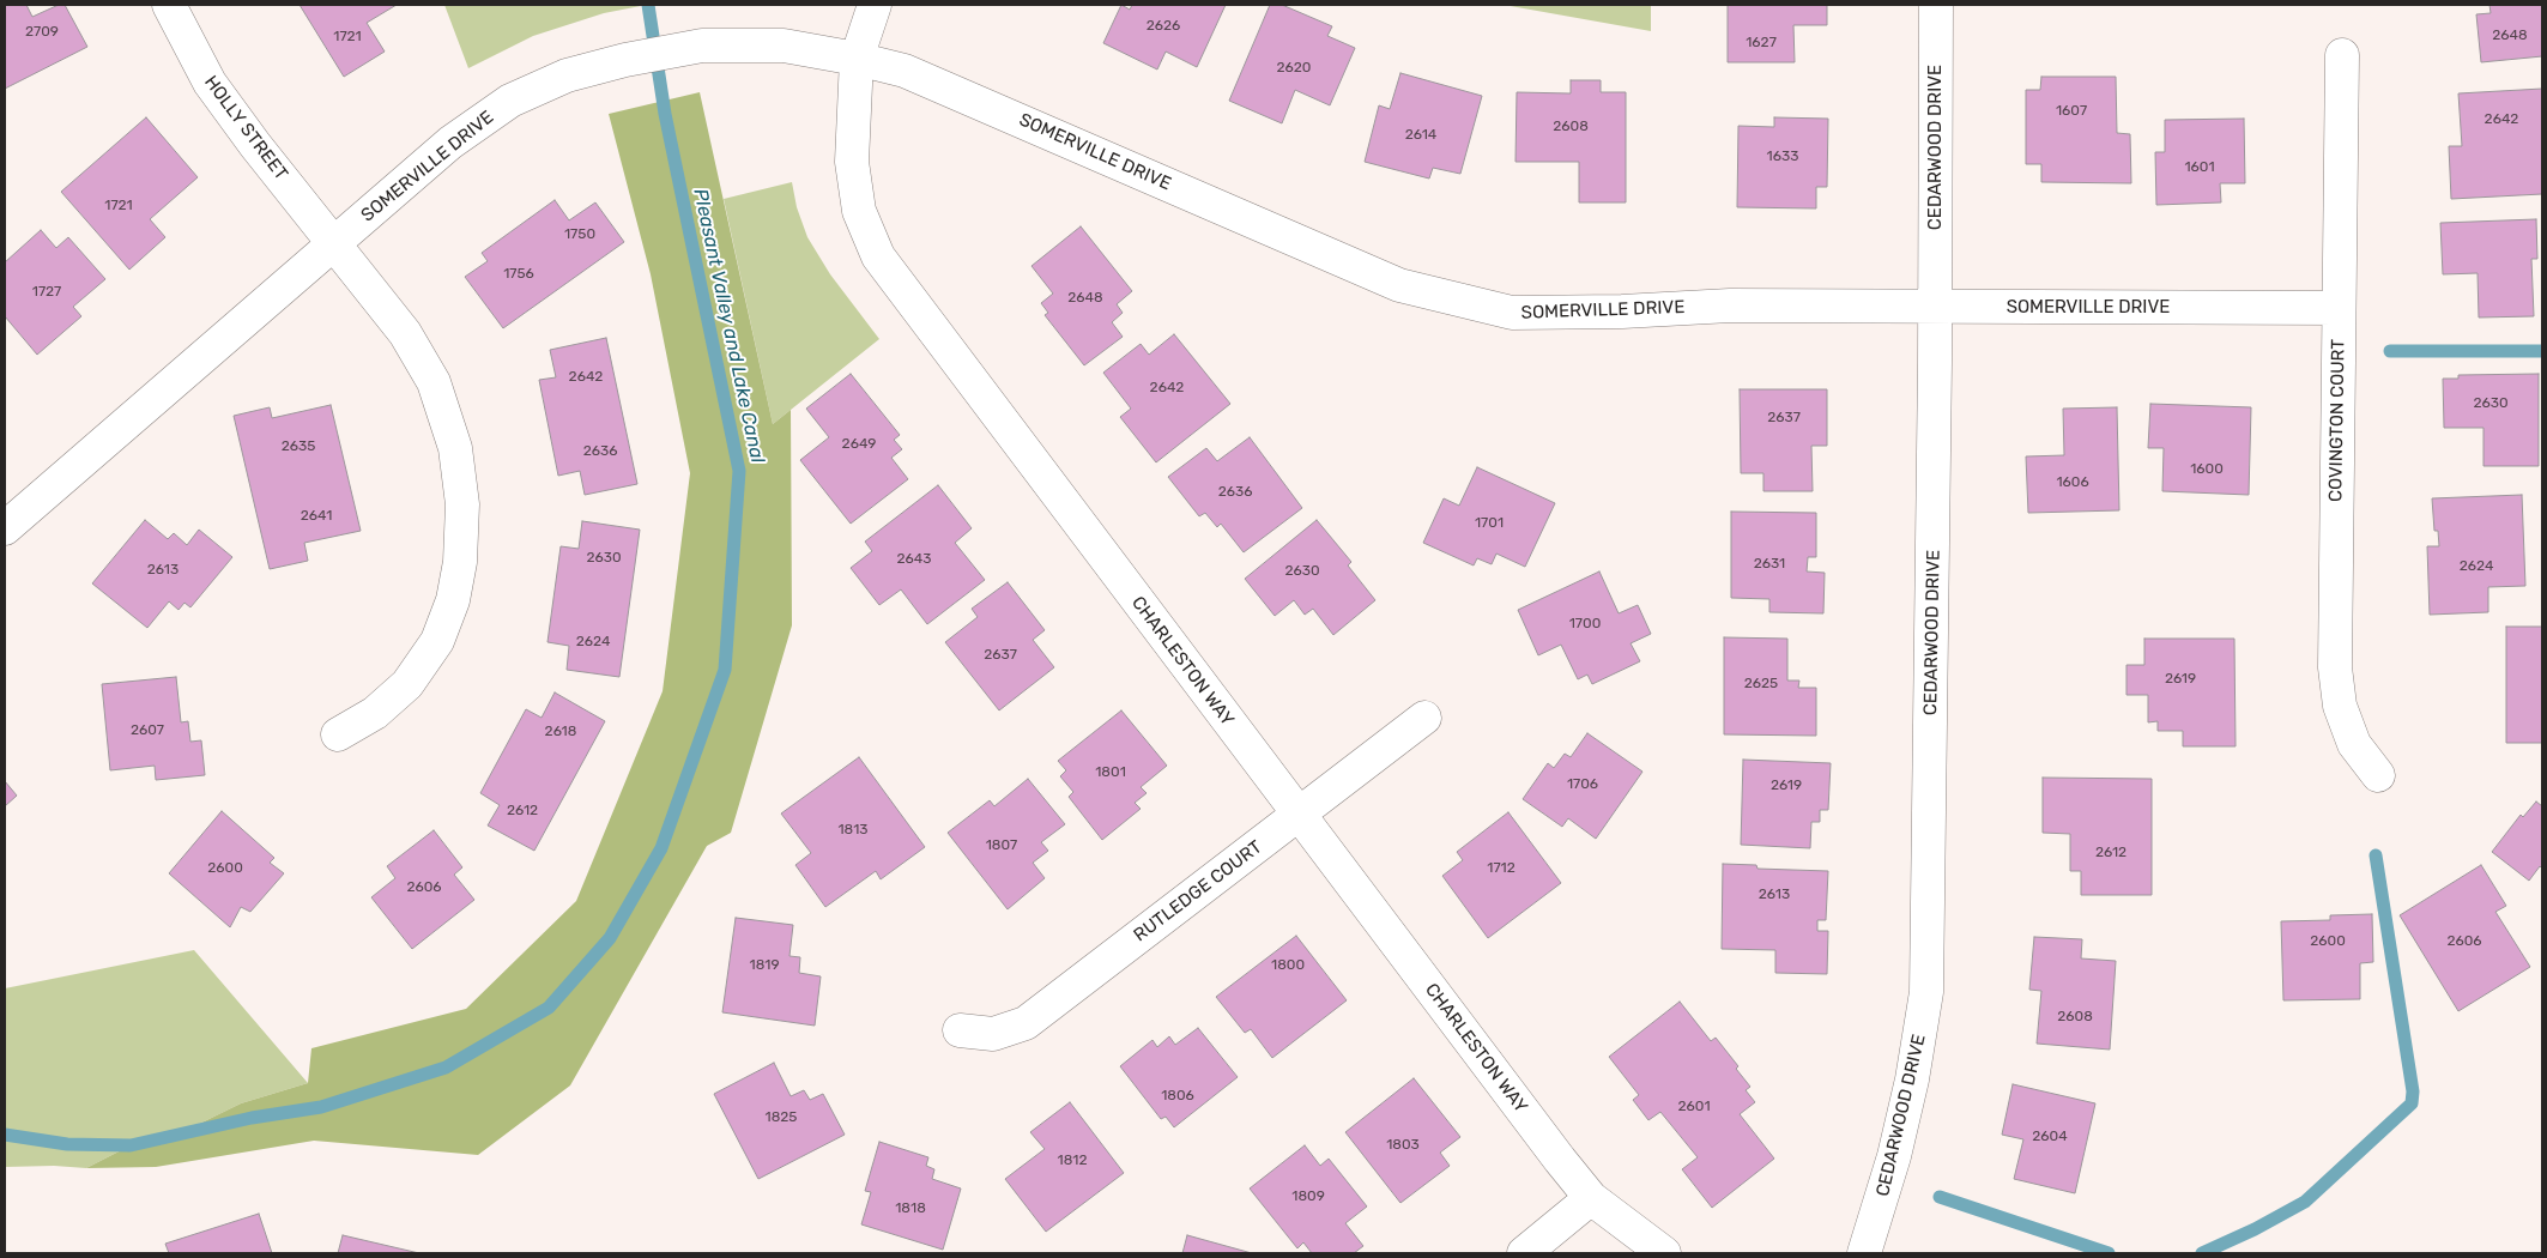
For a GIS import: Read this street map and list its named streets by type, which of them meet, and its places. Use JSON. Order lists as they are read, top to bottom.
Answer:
{
  "streets": {
    "street": [
      "HOLLY STREET",
      "CEDARWOOD DRIVE",
      "SOMERVILLE DRIVE",
      "COVINGTON COURT",
      "CHARLESTON WAY",
      "RUTLEDGE COURT"
    ]
  },
  "crossings": [
    ["HOLLY STREET", "SOMERVILLE DRIVE"],
    ["CEDARWOOD DRIVE", "SOMERVILLE DRIVE"],
    ["SOMERVILLE DRIVE", "COVINGTON COURT"],
    ["SOMERVILLE DRIVE", "CHARLESTON WAY"],
    ["CHARLESTON WAY", "RUTLEDGE COURT"]
  ],
  "water": ["Pleasant Valley and Lake Canal"],
  "house_numbers": [
    "2626",
    "2709",
    "2648",
    "1721",
    "1627",
    "2620",
    "1607",
    "2642",
    "2608",
    "2614",
    "1633",
    "1601",
    "1721",
    "1750",
    "1756",
    "1727",
    "2648",
    "2642",
    "2642",
    "2630",
    "2637",
    "2649",
    "2635",
    "2636",
    "1600",
    "1606",
    "2636",
    "2641",
    "1701",
    "2630",
    "2643",
    "2631",
    "2624",
    "2613",
    "2630",
    "1700",
    "2624",
    "2637",
    "2619",
    "2625",
    "2607",
    "2618",
    "1801",
    "1706",
    "2619",
    "2612",
    "1813",
    "1807",
    "2612",
    "2600",
    "1712",
    "2606",
    "2613",
    "2600",
    "2606",
    "1819",
    "1800",
    "2608",
    "1806",
    "2601",
    "1825",
    "2604",
    "1803",
    "1812",
    "1809",
    "1818"
  ]
}
